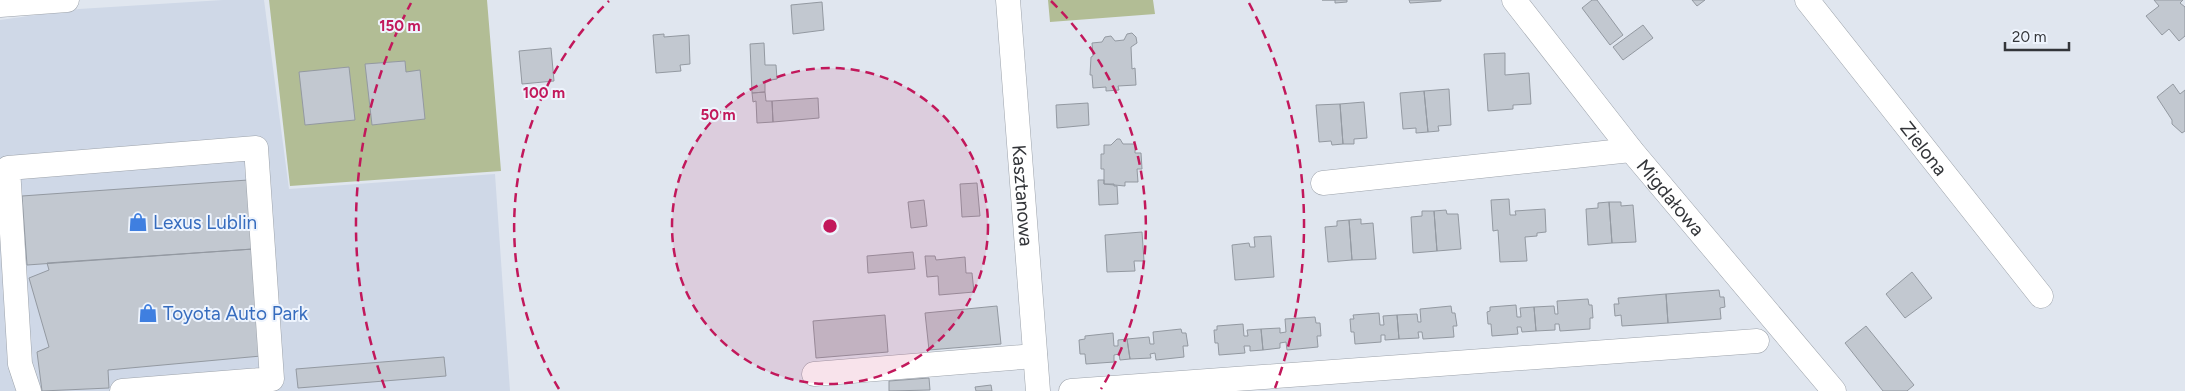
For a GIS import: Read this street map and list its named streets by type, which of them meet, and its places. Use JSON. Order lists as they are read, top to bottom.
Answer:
{
  "streets": {
    "street": ["Zielona", "Kasztanowa", "Migdałowa"]
  },
  "places": {
    "shop": ["Lexus Lublin", "Toyota Auto Park"]
  },
  "scale_bar": "20 m",
  "rings": ["150 m", "100 m", "50 m"]
}
